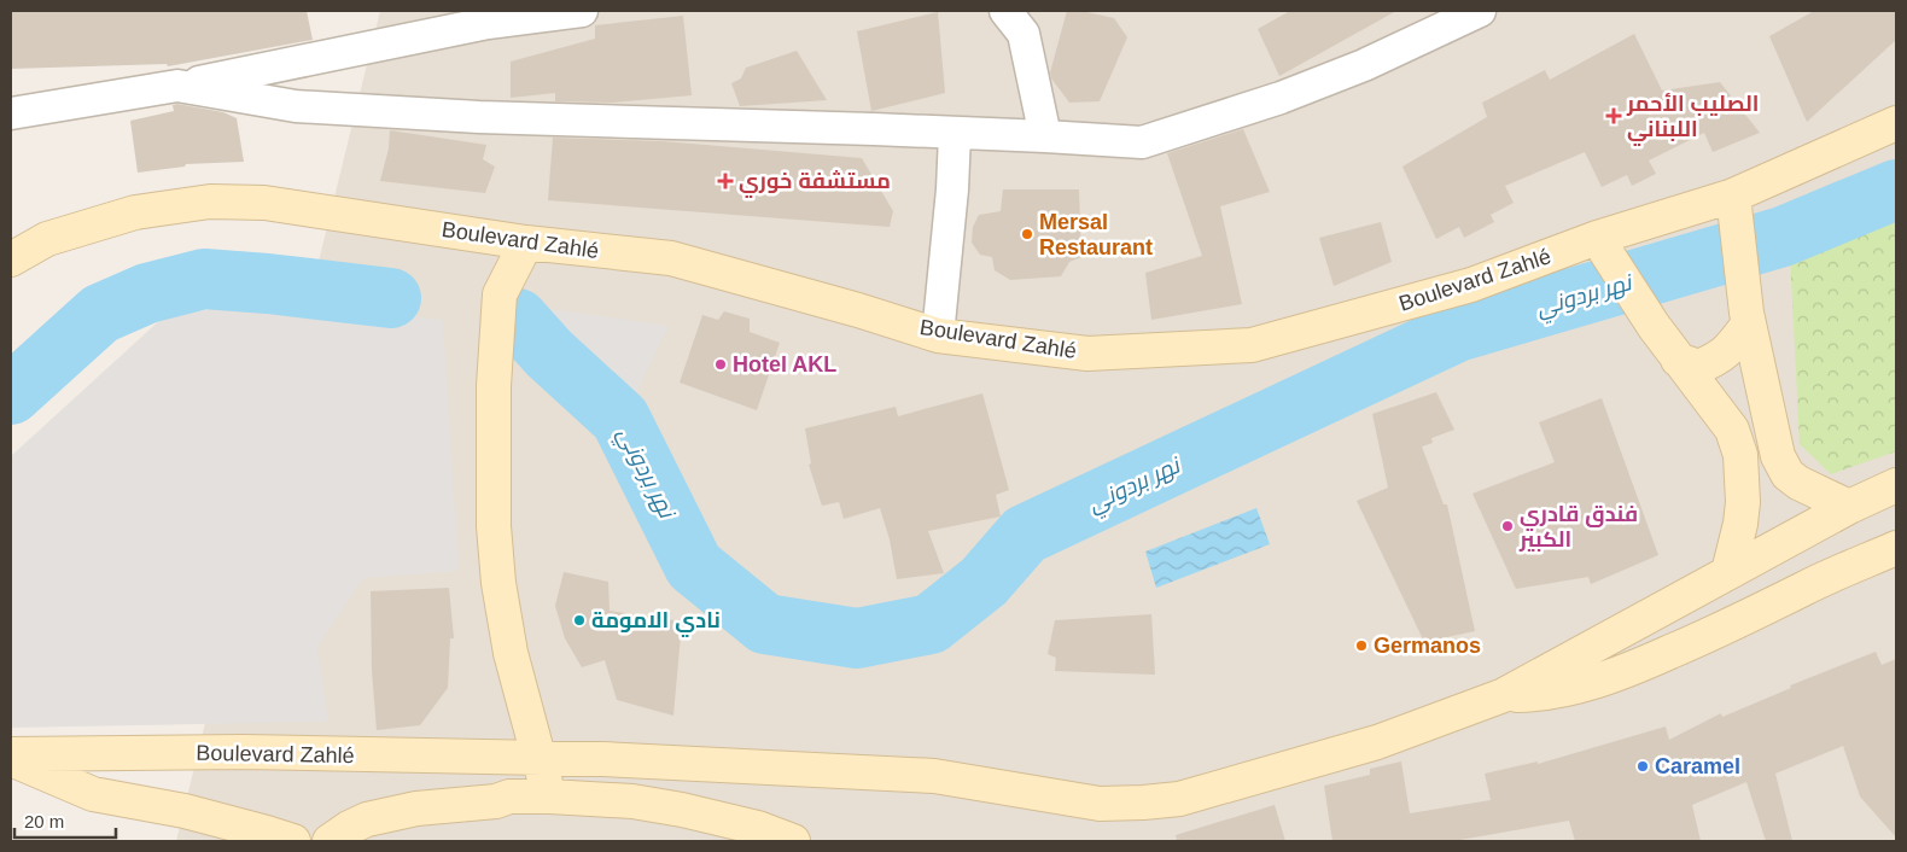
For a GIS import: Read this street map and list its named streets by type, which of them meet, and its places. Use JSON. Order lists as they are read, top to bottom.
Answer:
{
  "streets": {
    "main road": ["Boulevard Zahlé"]
  },
  "water": ["نهر بردوني"],
  "places": {
    "health": ["الصليب الأحمر اللبناني", "مستشفة خوري"],
    "other": [
      "Mersal Restaurant",
      "Hotel AKL",
      "فندق قادري الكبير",
      "نادي الامومة",
      "Germanos",
      "Caramel"
    ]
  },
  "scale_bar": "20 m"
}
